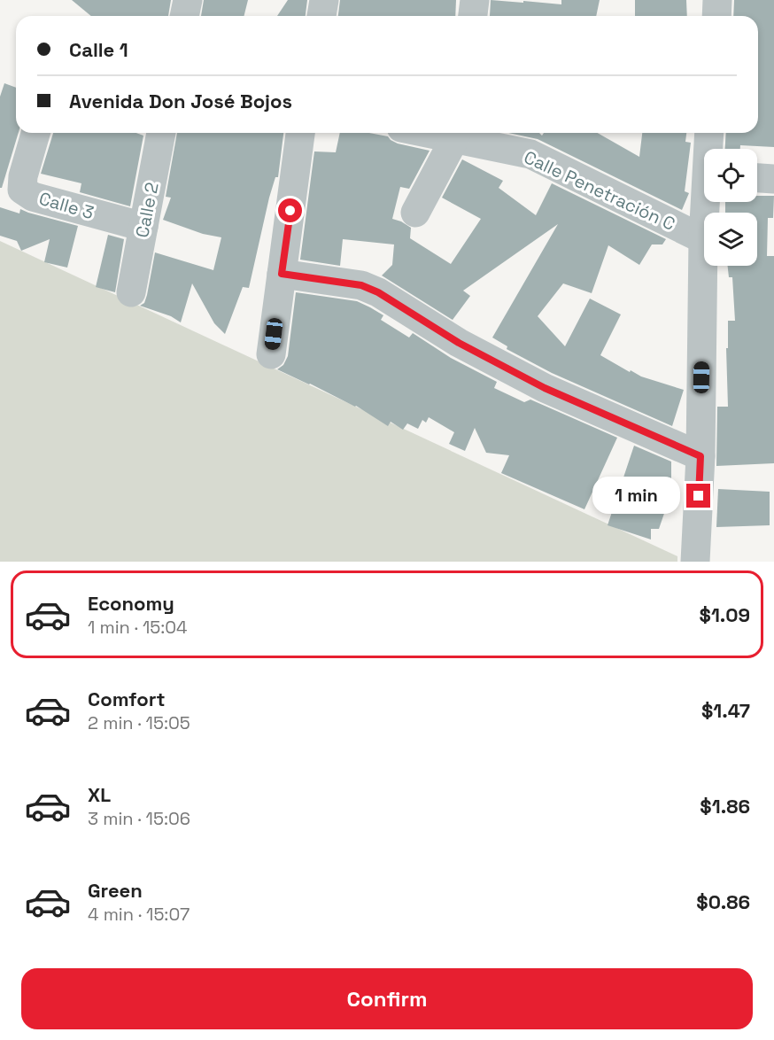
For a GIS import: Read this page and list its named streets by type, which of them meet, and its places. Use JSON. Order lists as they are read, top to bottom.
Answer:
{
  "streets": {
    "street": ["Calle Penetración C", "Calle 3", "Calle 2"]
  },
  "crossings": [
    ["Calle 3", "Calle 2"]
  ],
  "page": {
    "banner": ["Calle 1", "Avenida Don José Bojos"],
    "bubble": "1 min",
    "list": [
      {
        "name": "Economy",
        "note": "1 min · 15:04",
        "value": "$1.09"
      },
      {
        "name": "Comfort",
        "note": "2 min · 15:05",
        "value": "$1.47"
      },
      {
        "name": "XL",
        "note": "3 min · 15:06",
        "value": "$1.86"
      },
      {
        "name": "Green",
        "note": "4 min · 15:07",
        "value": "$0.86"
      }
    ],
    "buttons": "Confirm"
  }
}
